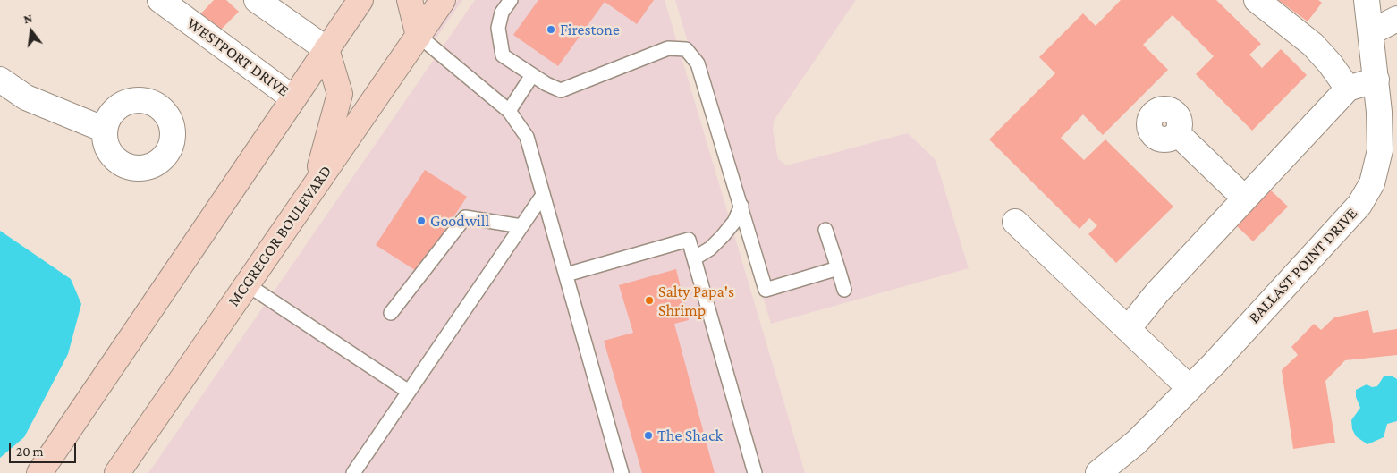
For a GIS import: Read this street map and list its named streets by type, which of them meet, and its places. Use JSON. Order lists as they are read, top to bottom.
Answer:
{
  "streets": {
    "main road": ["MCGREGOR BOULEVARD"],
    "street": ["WESTPORT DRIVE", "BALLAST POINT DRIVE"]
  },
  "places": [
    "Firestone",
    "Goodwill",
    "Salty Papa's Shrimp",
    "The Shack"
  ],
  "scale_bar": "20 m",
  "north": "top"
}
